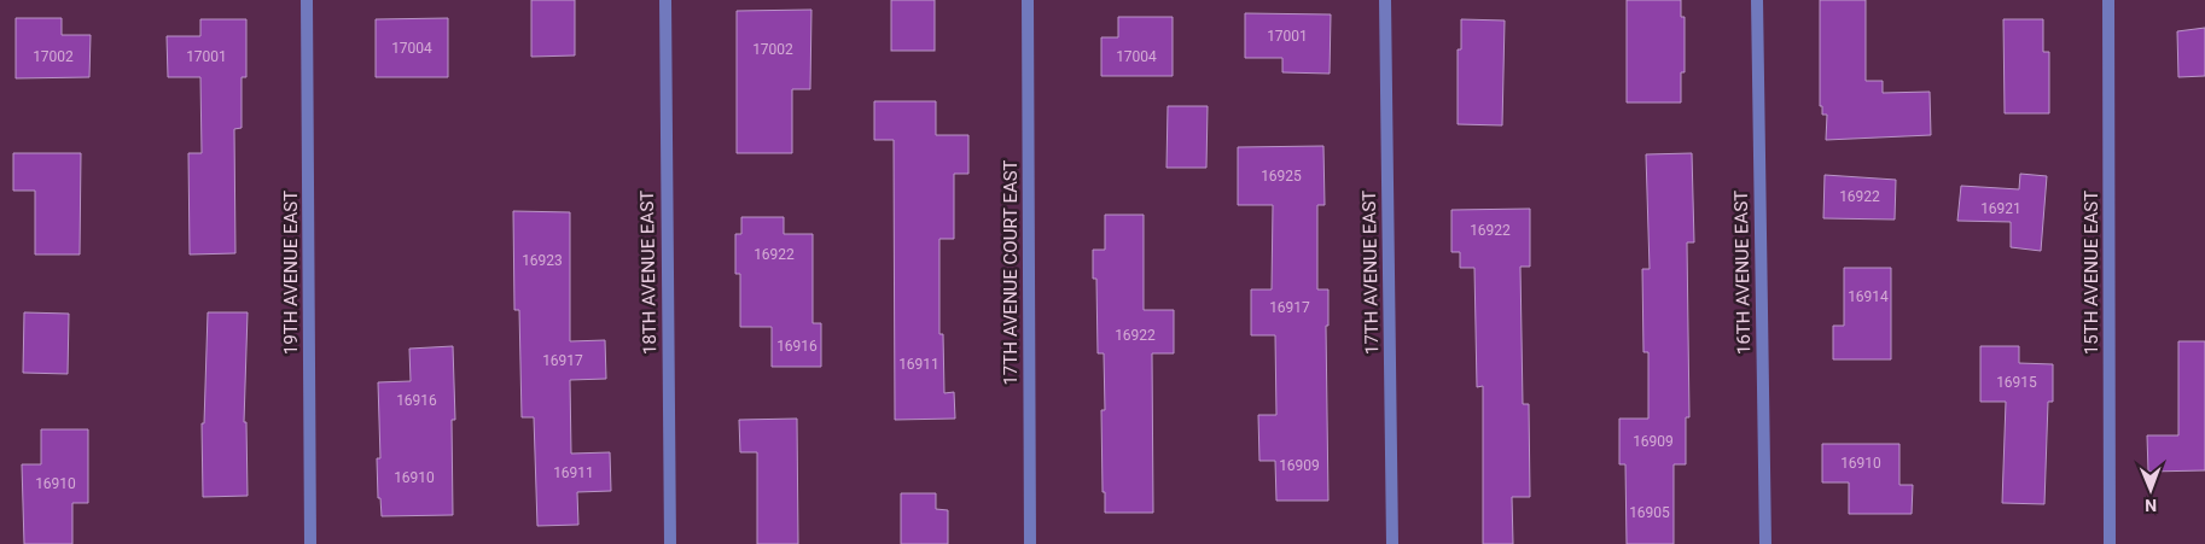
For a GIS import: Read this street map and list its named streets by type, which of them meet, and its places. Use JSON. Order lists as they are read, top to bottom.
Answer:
{
  "streets": {
    "street": [
      "19TH AVENUE EAST",
      "18TH AVENUE EAST",
      "17TH AVENUE COURT EAST",
      "17TH AVENUE EAST",
      "16TH AVENUE EAST",
      "15TH AVENUE EAST"
    ]
  },
  "house_numbers": [
    "17001",
    "17004",
    "17002",
    "17002",
    "17001",
    "17004",
    "16925",
    "16922",
    "16921",
    "16922",
    "16922",
    "16923",
    "16914",
    "16917",
    "16922",
    "16916",
    "16917",
    "16911",
    "16915",
    "16916",
    "16909",
    "16910",
    "16909",
    "16911",
    "16910",
    "16910",
    "16905"
  ],
  "north": "bottom"
}
